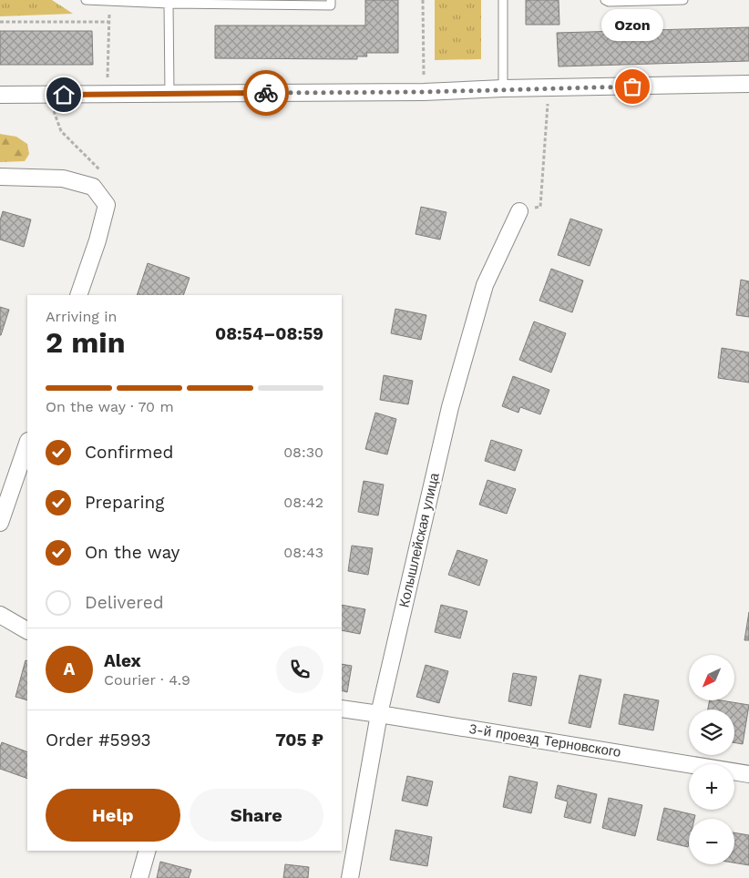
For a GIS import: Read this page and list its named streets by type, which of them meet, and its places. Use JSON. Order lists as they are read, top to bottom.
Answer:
{
  "streets": {
    "street": ["Колышлейская улица", "3-й проезд Терновского"]
  },
  "crossings": [
    ["Колышлейская улица", "3-й проезд Терновского"]
  ],
  "places": ["Ozon"],
  "north": "bottom left",
  "page": {
    "bubble": "Ozon",
    "heading": ["2 min", "Arriving in", "08:54–08:59"],
    "panel": [
      "Alex",
      "Courier · 4.9",
      "Order #5993",
      "705 ₽"
    ],
    "bar": "On the way · 70 m",
    "list": [
      ["Confirmed", "08:30"],
      ["Preparing", "08:42"],
      ["On the way", "08:43"],
      "Delivered"
    ],
    "round": "A",
    "map_buttons": ["+", "−"],
    "buttons": ["Help", "Share"]
  }
}
